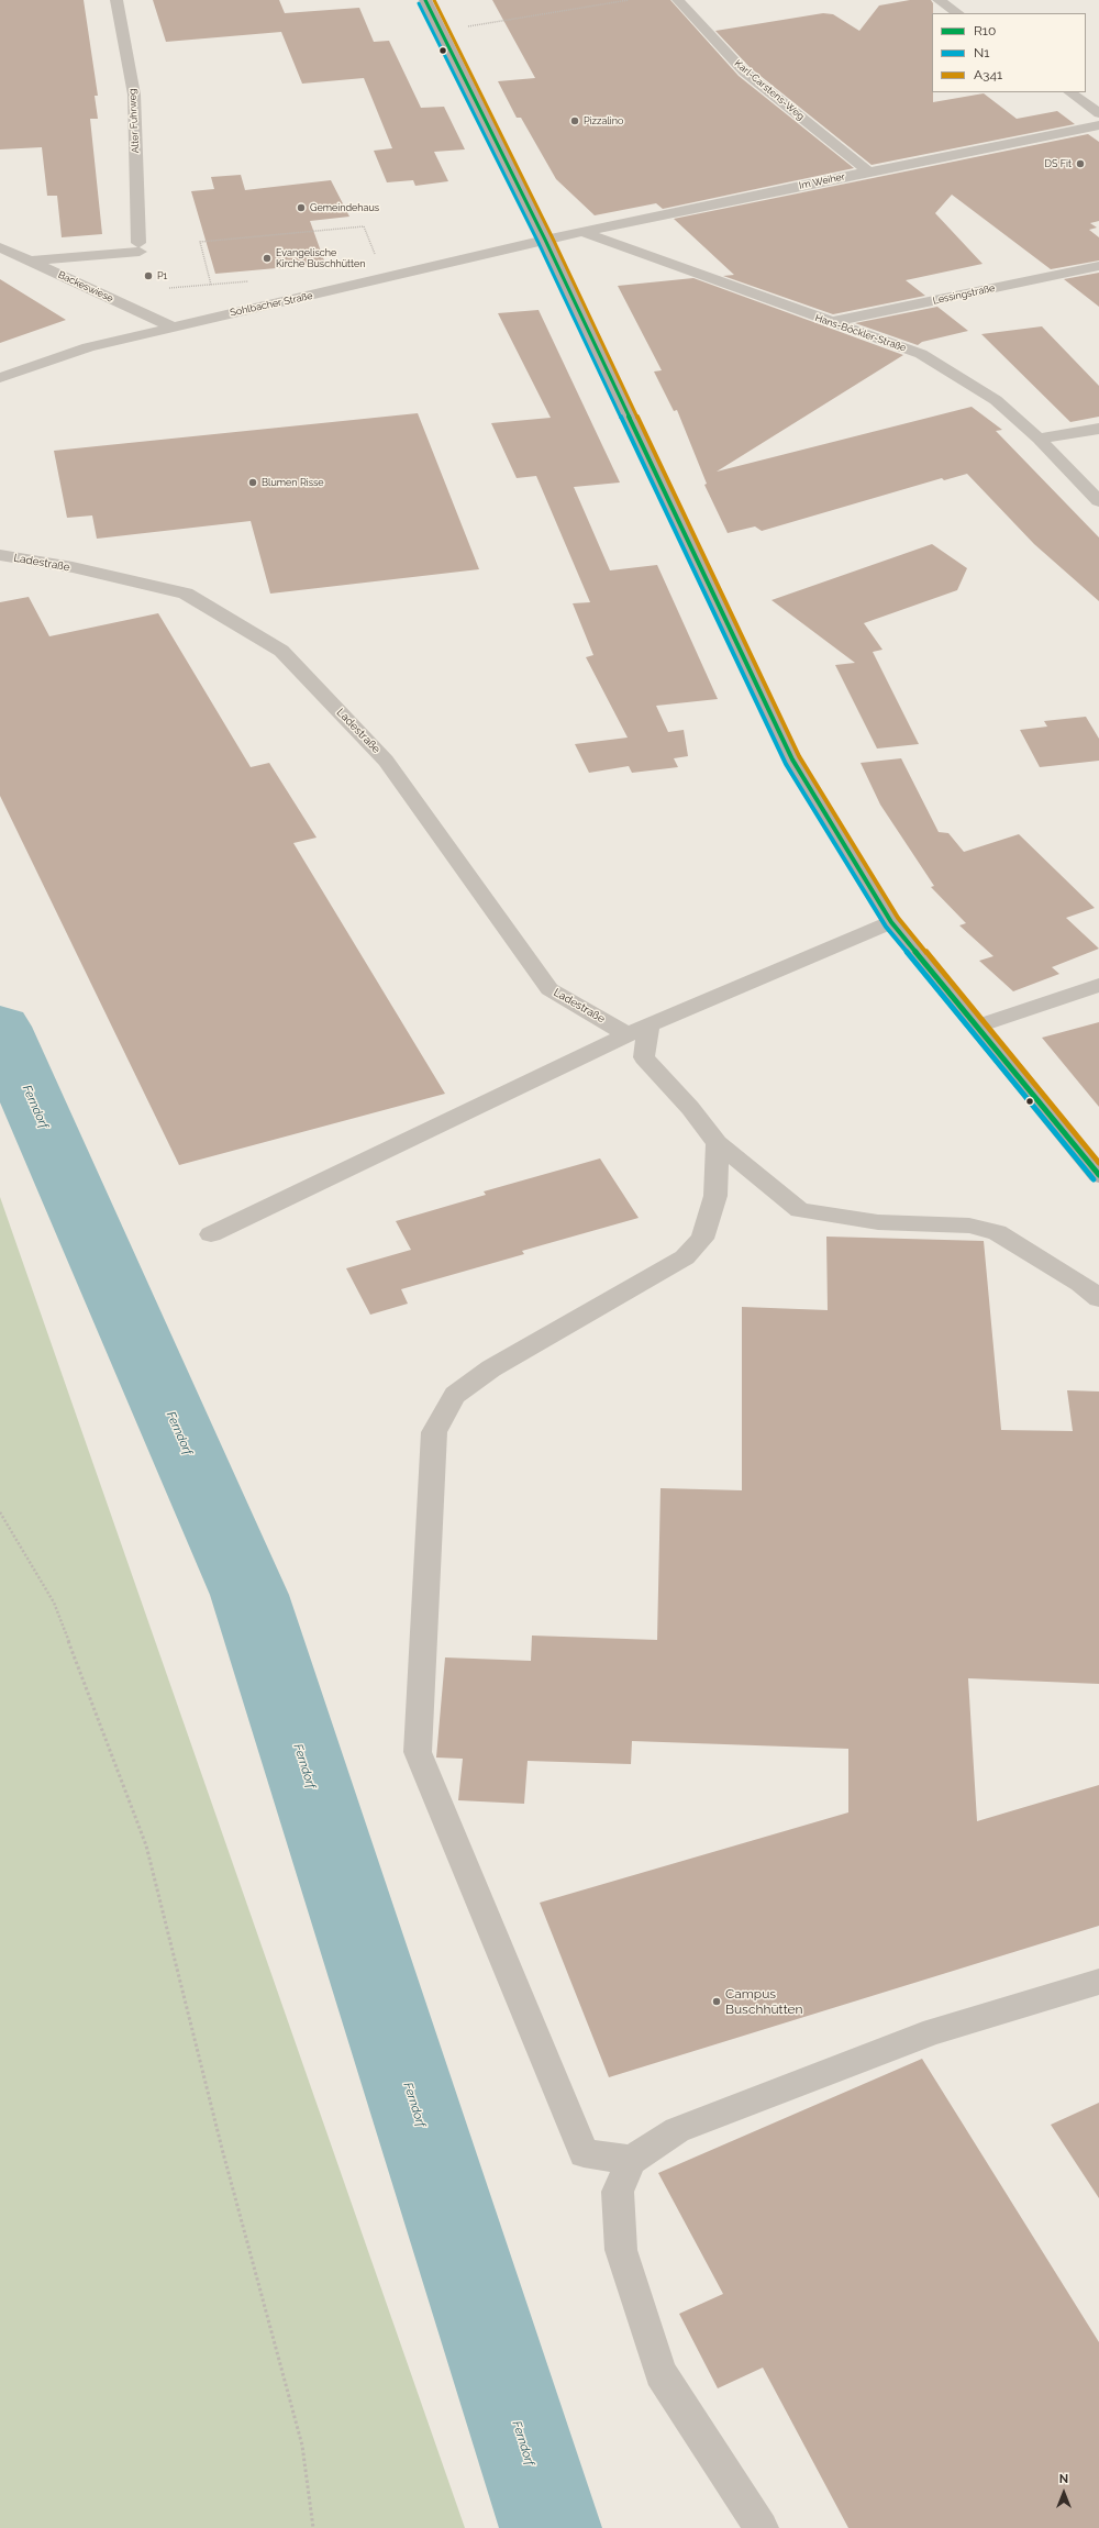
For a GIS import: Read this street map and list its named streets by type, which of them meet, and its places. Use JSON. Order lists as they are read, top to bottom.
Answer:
{
  "streets": {
    "street": [
      "Karl-Carstens-Weg",
      "Alter Fuhrweg",
      "Im Weiher",
      "Backeswiese",
      "Lessingstraße",
      "Sohlbacher Straße",
      "Hans-Böckler-Straße",
      "Ladestraße"
    ]
  },
  "crossings": [
    ["Karl-Carstens-Weg", "Im Weiher"],
    ["Alter Fuhrweg", "Backeswiese"],
    ["Im Weiher", "Sohlbacher Straße"],
    ["Im Weiher", "Hans-Böckler-Straße"],
    ["Backeswiese", "Sohlbacher Straße"],
    ["Lessingstraße", "Hans-Böckler-Straße"]
  ],
  "water": ["Ferndorf"],
  "places": [
    "Pizzalino",
    "DS Fit",
    "Gemeindehaus",
    "Evangelische Kirche Buschhütten",
    "P1",
    "Blumen Risse",
    "Campus Buschhütten"
  ],
  "lines": ["transit line R10", "transit line A341", "transit line N1"],
  "legend": ["R10", "N1", "A341"],
  "north": "top"
}
